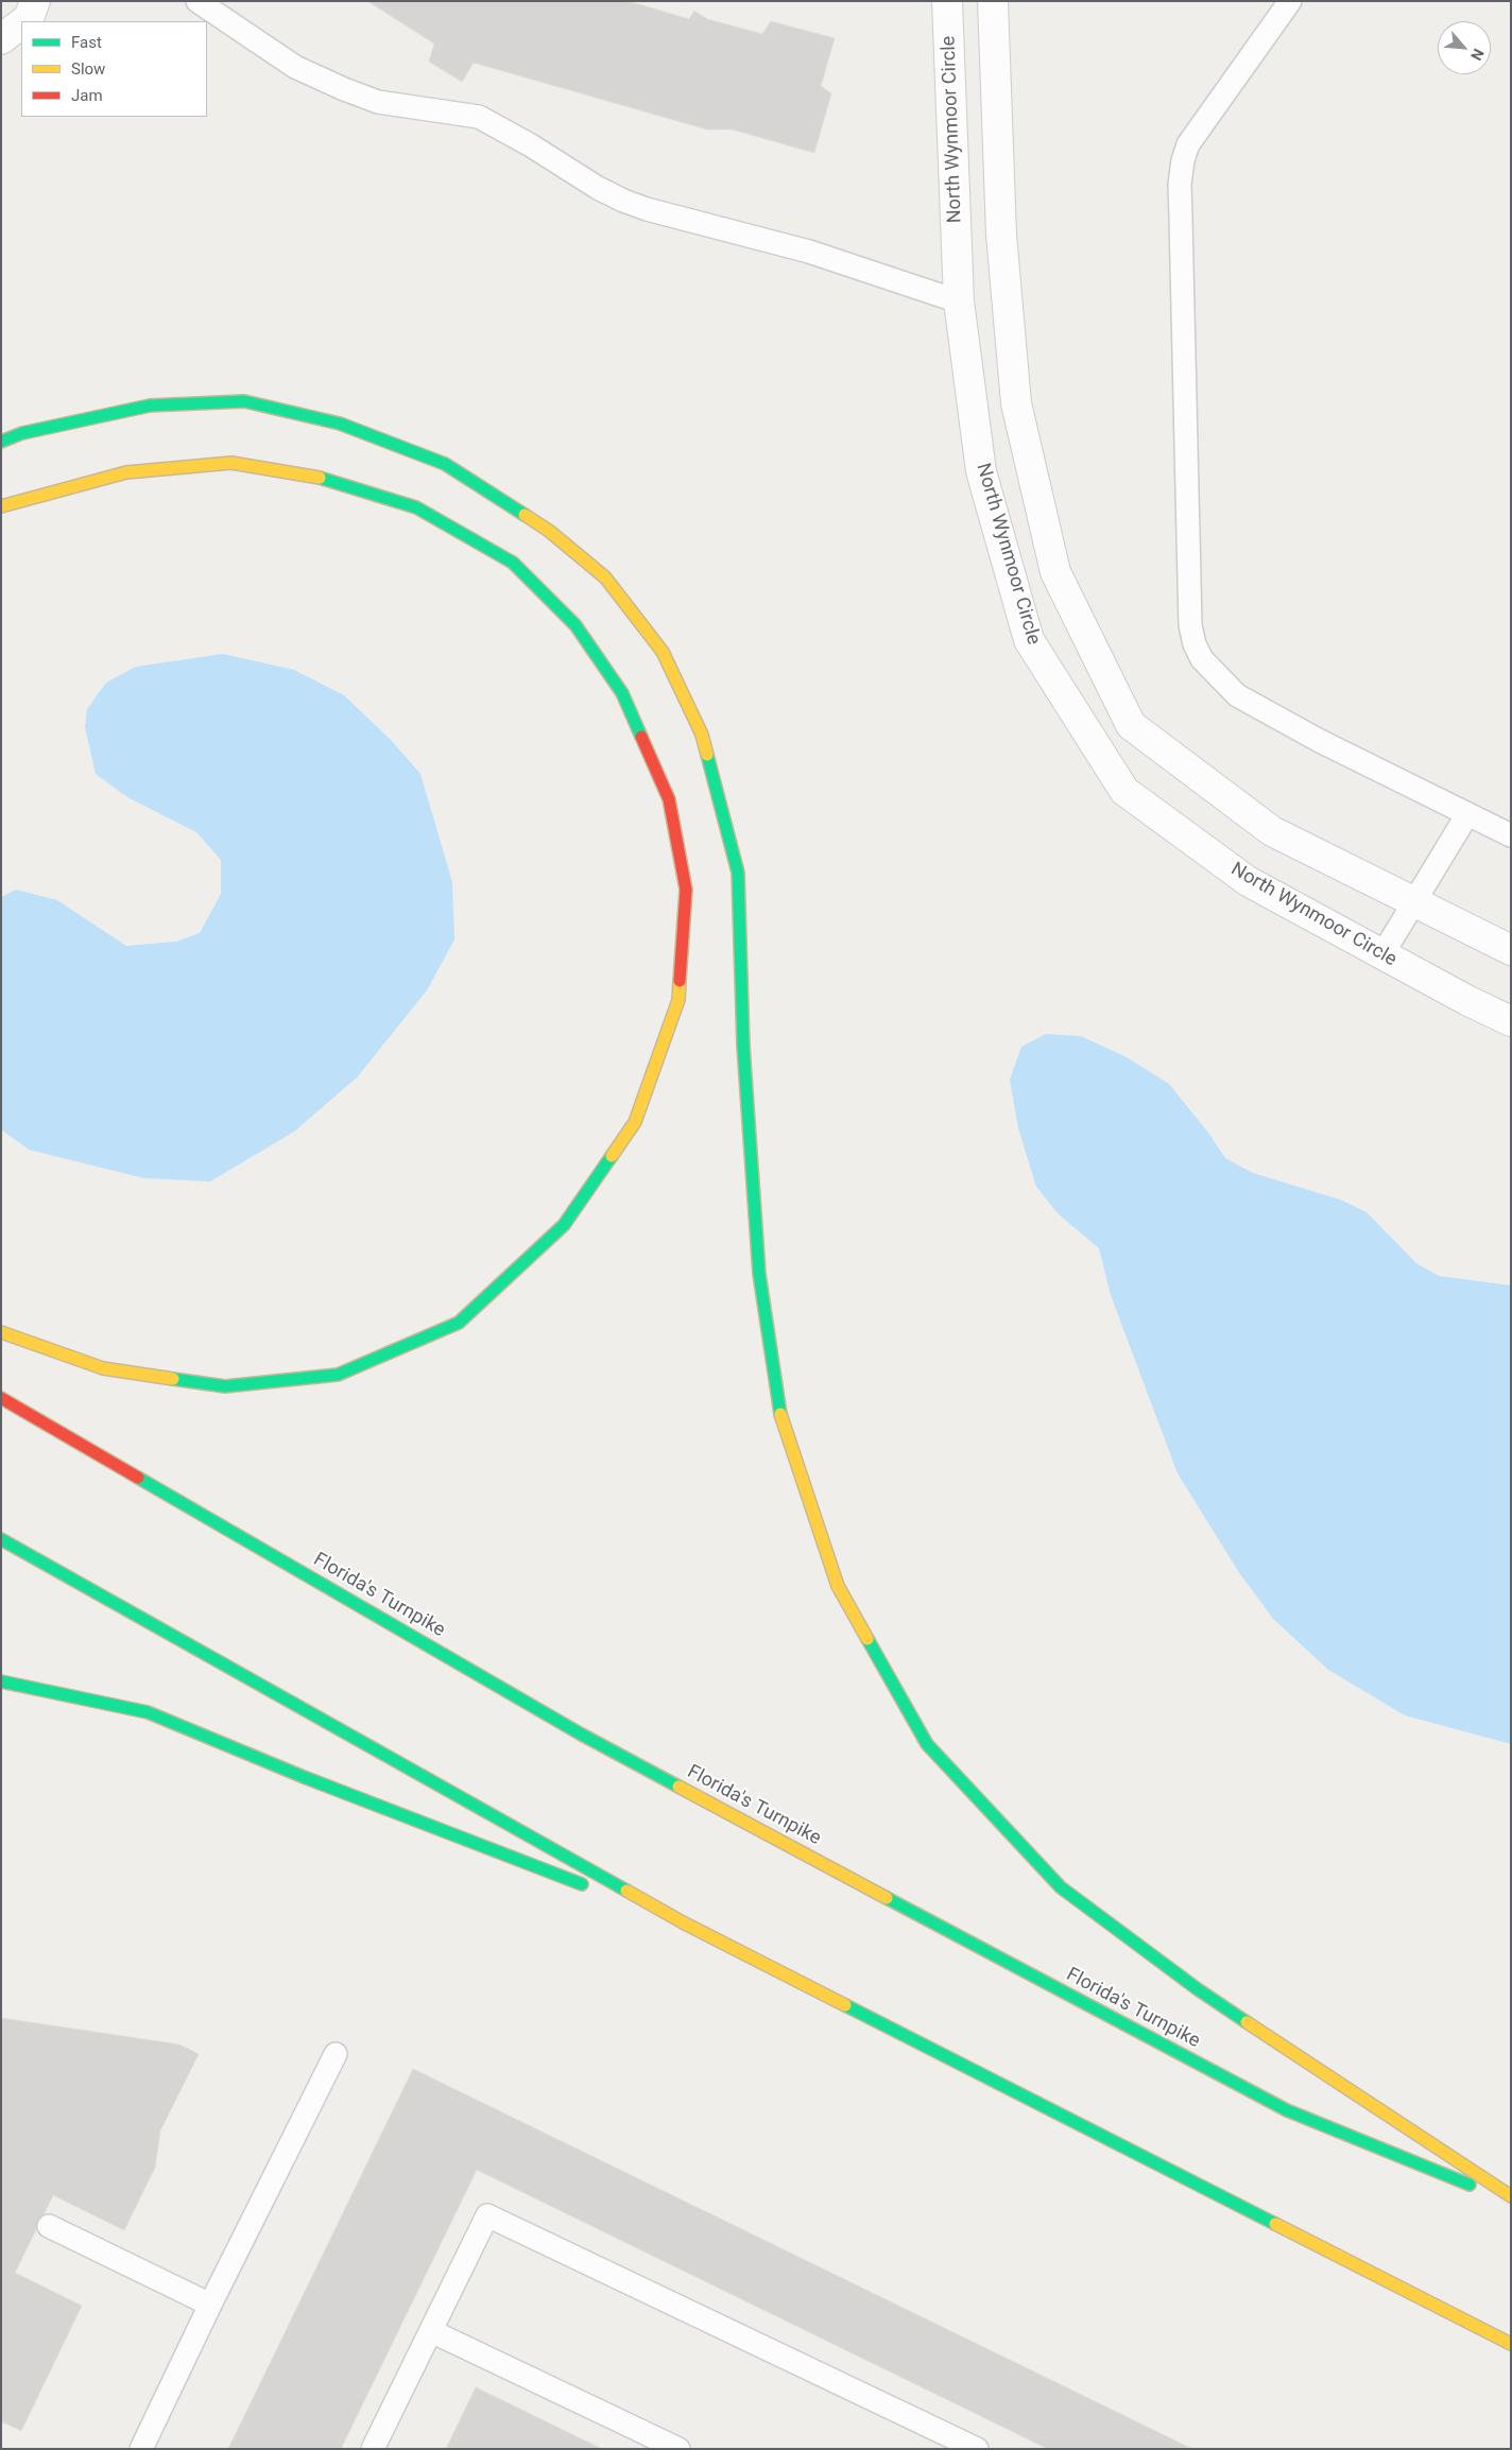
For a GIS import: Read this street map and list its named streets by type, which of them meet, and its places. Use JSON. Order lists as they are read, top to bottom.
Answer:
{
  "streets": {
    "highway": ["Florida's Turnpike"],
    "street": ["North Wynmoor Circle"]
  },
  "legend": ["Fast", "Slow", "Jam"],
  "north": "bottom right"
}
